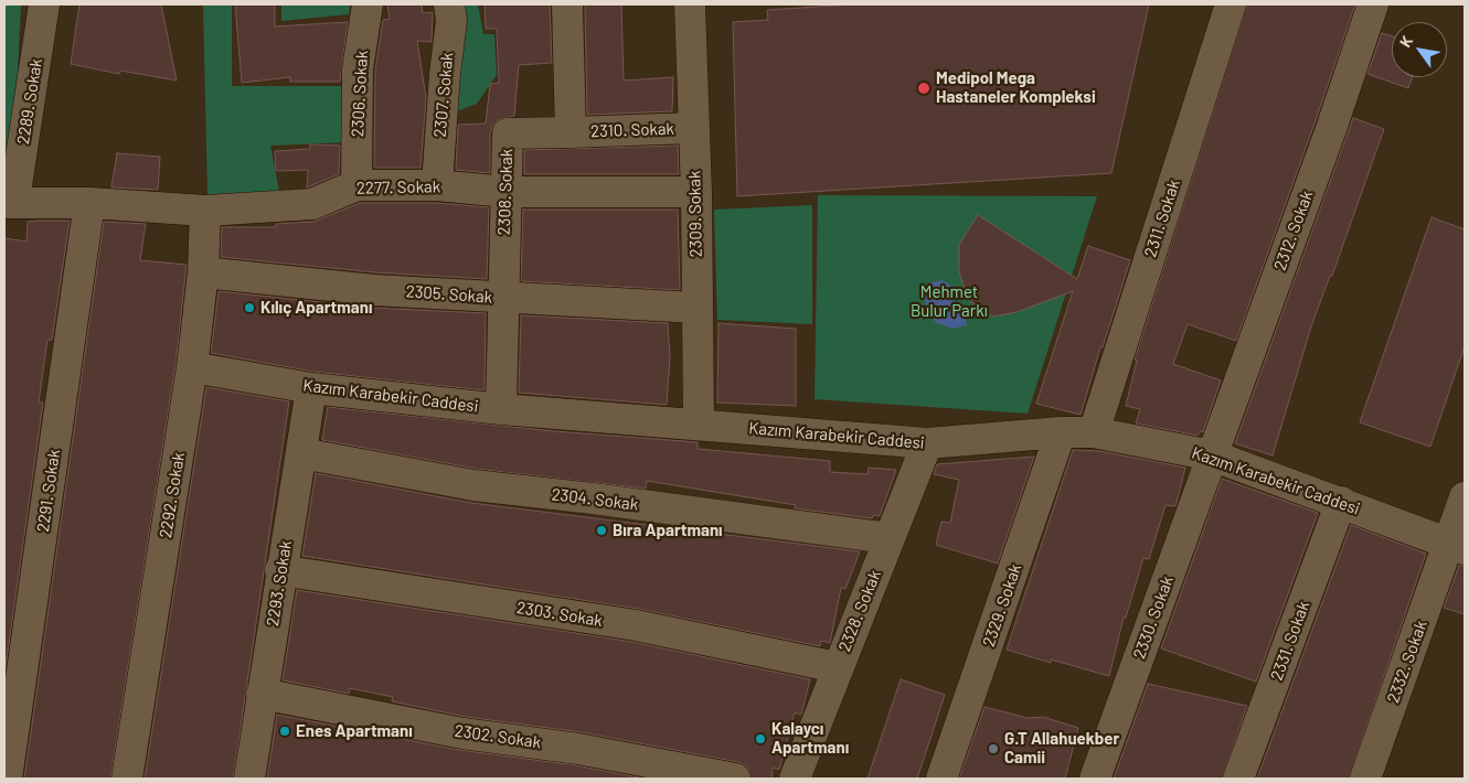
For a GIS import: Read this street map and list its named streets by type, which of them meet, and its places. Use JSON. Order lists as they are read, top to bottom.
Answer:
{
  "streets": {
    "street": [
      "2306. Sokak",
      "2307. Sokak",
      "2289. Sokak",
      "2310. Sokak",
      "2277. Sokak",
      "2308. Sokak",
      "2309. Sokak",
      "2311. Sokak",
      "2312. Sokak",
      "2305. Sokak",
      "Kazım Karabekir Caddesi",
      "2291. Sokak",
      "2292. Sokak",
      "2304. Sokak",
      "2293. Sokak",
      "2329. Sokak",
      "2328. Sokak",
      "2303. Sokak",
      "2330. Sokak",
      "2331. Sokak",
      "2332. Sokak",
      "2302. Sokak"
    ]
  },
  "crossings": [
    ["2306. Sokak", "2277. Sokak"],
    ["2307. Sokak", "2277. Sokak"],
    ["2310. Sokak", "2308. Sokak"],
    ["2310. Sokak", "2309. Sokak"],
    ["2277. Sokak", "2308. Sokak"],
    ["2277. Sokak", "2309. Sokak"],
    ["2277. Sokak", "2291. Sokak"],
    ["2277. Sokak", "2292. Sokak"],
    ["2308. Sokak", "2305. Sokak"],
    ["2308. Sokak", "Kazım Karabekir Caddesi"],
    ["2309. Sokak", "2305. Sokak"],
    ["2309. Sokak", "Kazım Karabekir Caddesi"],
    ["2311. Sokak", "Kazım Karabekir Caddesi"],
    ["2312. Sokak", "Kazım Karabekir Caddesi"],
    ["2312. Sokak", "2330. Sokak"],
    ["2305. Sokak", "2292. Sokak"],
    ["Kazım Karabekir Caddesi", "2292. Sokak"],
    ["Kazım Karabekir Caddesi", "2293. Sokak"],
    ["Kazım Karabekir Caddesi", "2329. Sokak"],
    ["Kazım Karabekir Caddesi", "2328. Sokak"],
    ["Kazım Karabekir Caddesi", "2330. Sokak"],
    ["Kazım Karabekir Caddesi", "2331. Sokak"],
    ["Kazım Karabekir Caddesi", "2332. Sokak"],
    ["2304. Sokak", "2293. Sokak"],
    ["2304. Sokak", "2328. Sokak"],
    ["2293. Sokak", "2303. Sokak"],
    ["2293. Sokak", "2302. Sokak"],
    ["2328. Sokak", "2303. Sokak"]
  ],
  "parks": ["Mehmet Bulur Parkı"],
  "places": [
    "Medipol Mega Hastaneler Kompleksi",
    "Kılıç Apartmanı",
    "Bıra Apartmanı",
    "Enes Apartmanı",
    "Kalaycı Apartmanı",
    "G.T Allahuekber Camii"
  ],
  "north": "top left"
}
